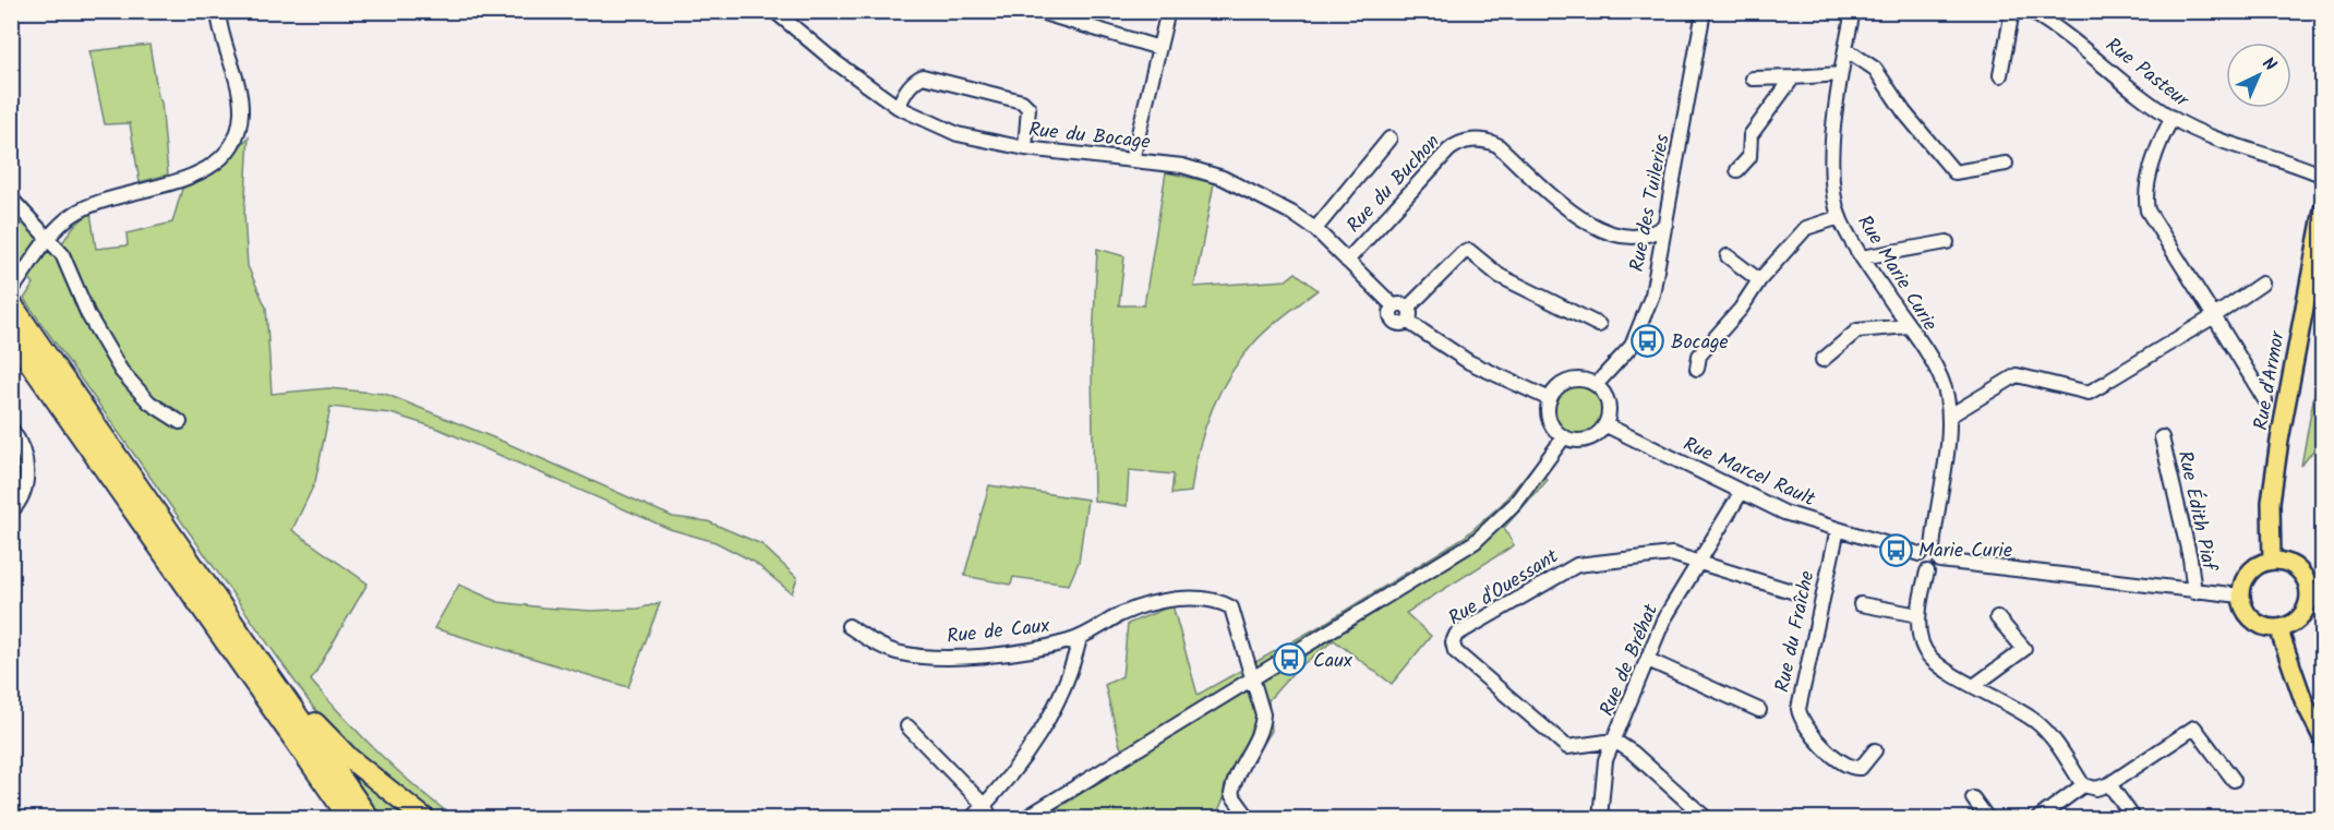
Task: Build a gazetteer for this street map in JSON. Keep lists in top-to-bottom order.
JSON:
{
  "streets": {
    "main road": ["Rue d'Armor"],
    "street": [
      "Rue Pasteur",
      "Rue du Bocage",
      "Rue du Buchon",
      "Rue des Tuileries",
      "Rue Marie Curie",
      "Rue Marcel Rault",
      "Rue Édith Piaf",
      "Rue d'Ouessant",
      "Rue de Caux",
      "Rue du Fraîche",
      "Rue de Bréhat"
    ]
  },
  "crossings": [
    ["Rue du Bocage", "Rue du Buchon"],
    ["Rue du Buchon", "Rue des Tuileries"],
    ["Rue des Tuileries", "Rue Marcel Rault"],
    ["Rue Marie Curie", "Rue Marcel Rault"],
    ["Rue d'Armor", "Rue Marcel Rault"],
    ["Rue Marcel Rault", "Rue Édith Piaf"],
    ["Rue Marcel Rault", "Rue du Fraîche"],
    ["Rue Marcel Rault", "Rue de Bréhat"],
    ["Rue d'Ouessant", "Rue de Bréhat"]
  ],
  "places": {
    "bus stop": ["Bocage", "Marie Curie", "Caux"]
  },
  "north": "top right"
}
